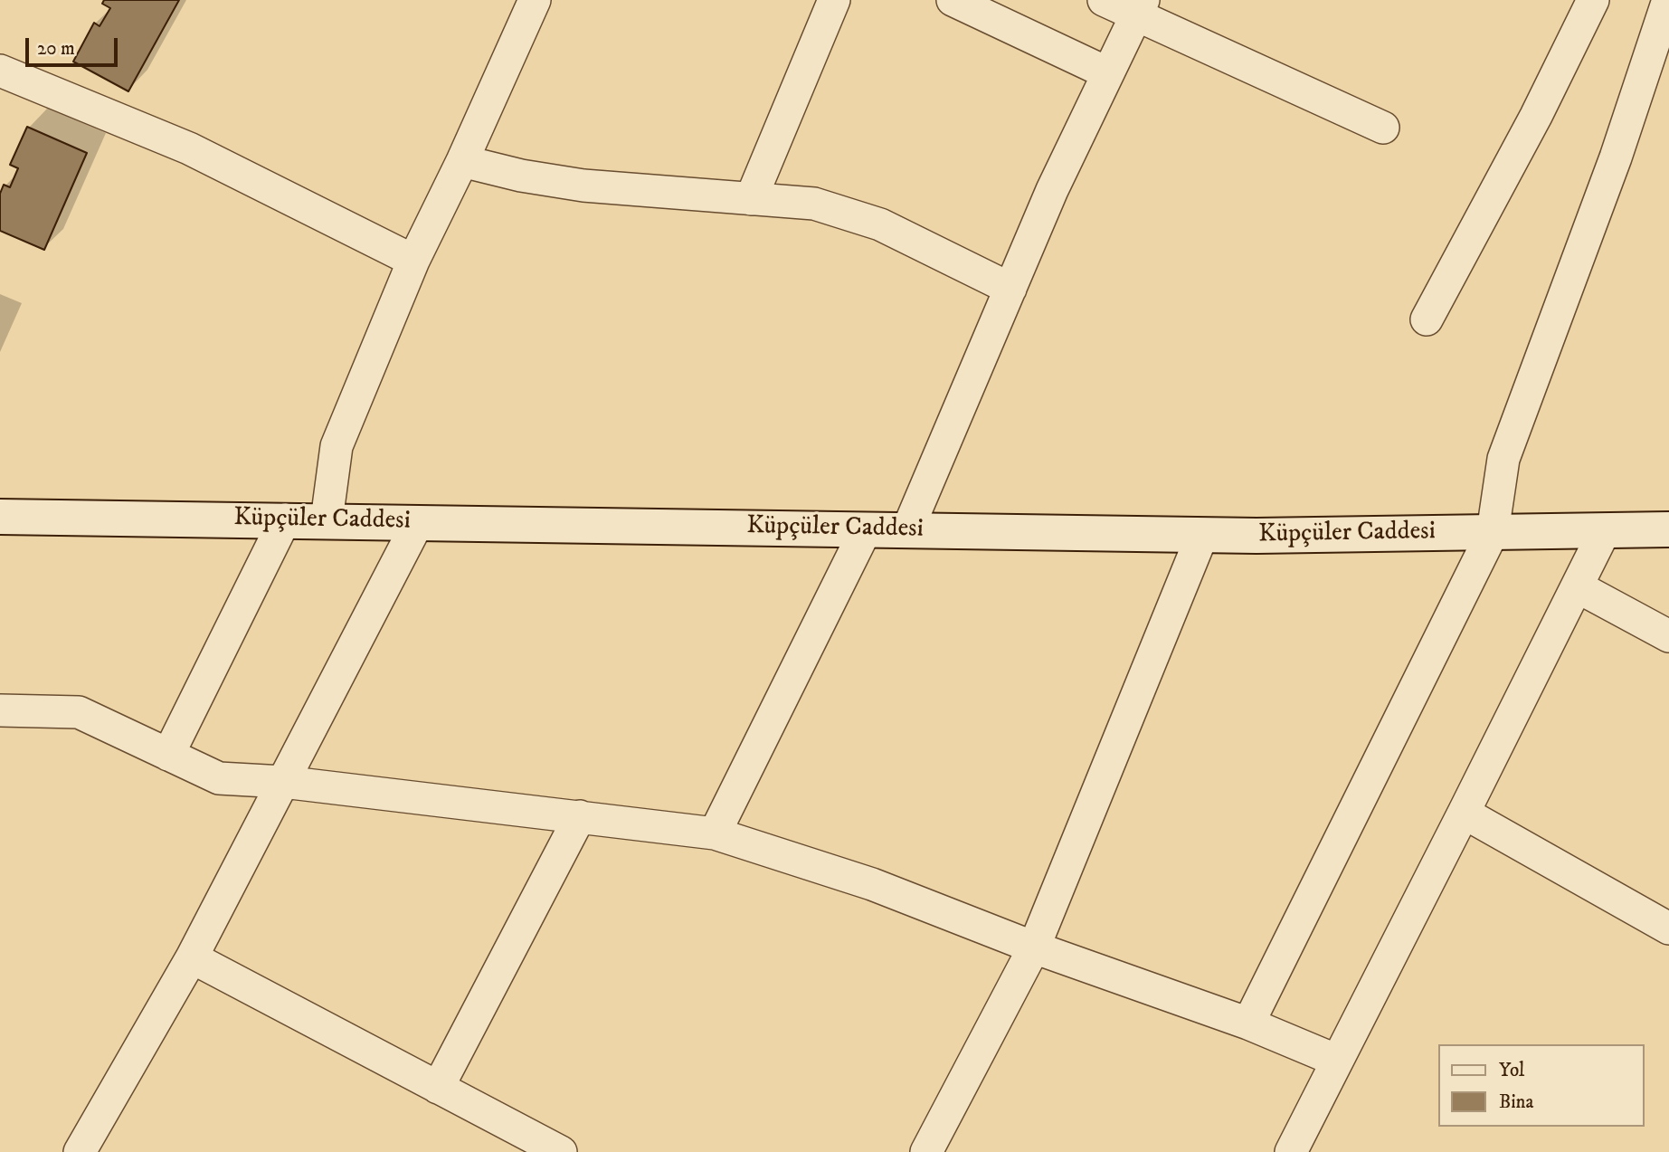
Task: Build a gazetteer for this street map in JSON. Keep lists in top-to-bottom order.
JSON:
{
  "streets": {
    "street": ["Küpçüler Caddesi"]
  },
  "legend": ["Yol", "Bina"],
  "scale_bar": "20 m"
}
